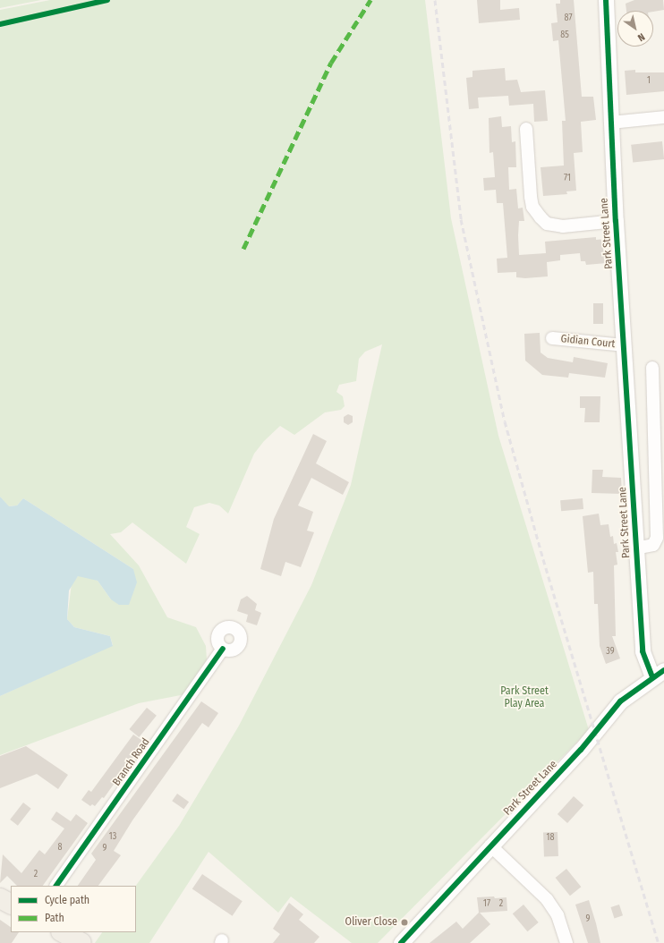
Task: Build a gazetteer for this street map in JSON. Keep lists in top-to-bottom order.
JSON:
{
  "streets": {
    "street": ["Park Street Lane", "Gidian Court", "Branch Road"]
  },
  "crossings": [
    ["Park Street Lane", "Gidian Court"]
  ],
  "parks": ["Park Street Play Area"],
  "places": ["Oliver Close"],
  "house_numbers": [
    "87",
    "85",
    "1",
    "71",
    "39",
    "13",
    "18",
    "8",
    "9",
    "2",
    "17",
    "2",
    "9"
  ],
  "legend": ["Cycle path", "Path"],
  "north": "bottom right"
}
